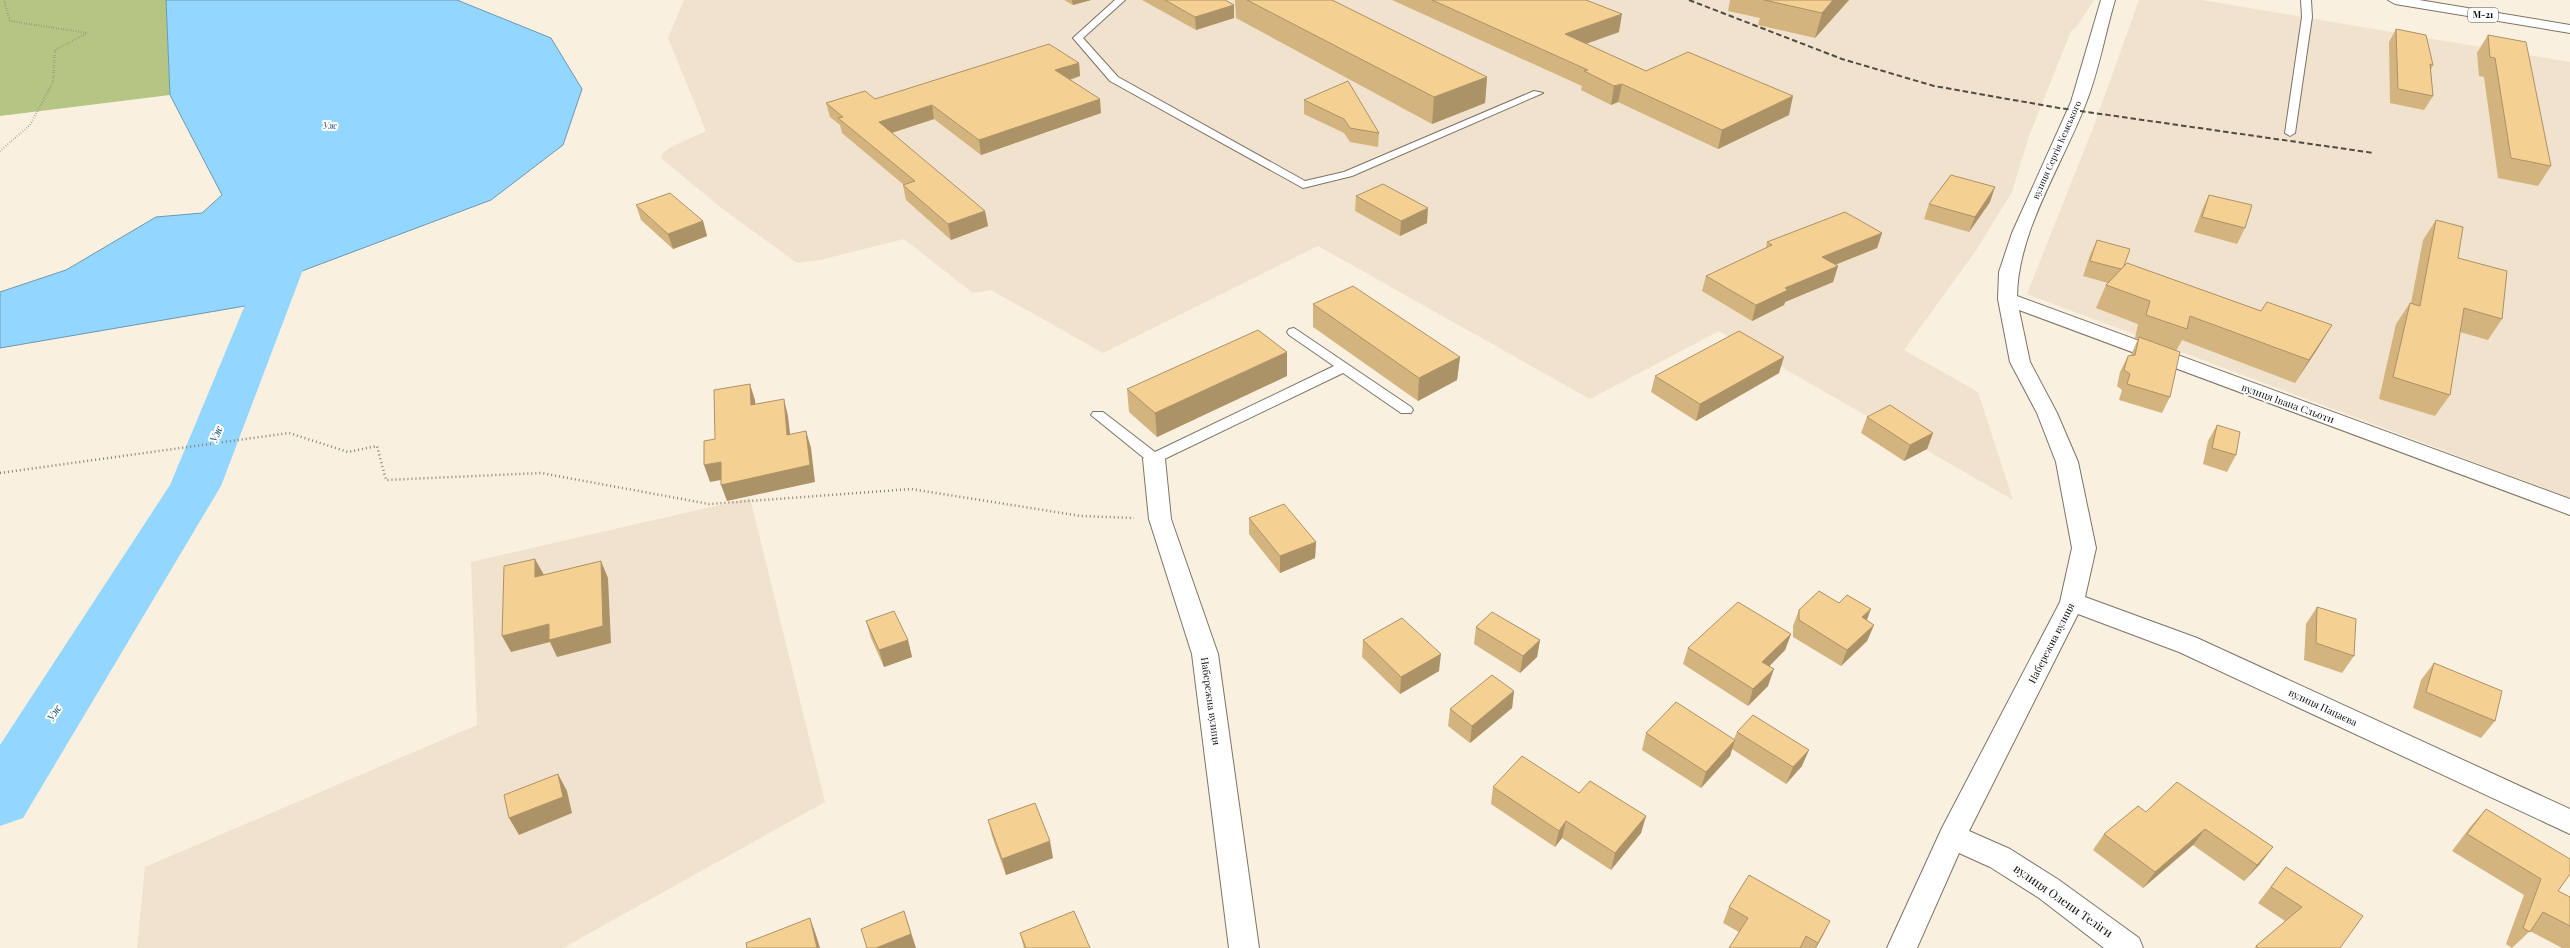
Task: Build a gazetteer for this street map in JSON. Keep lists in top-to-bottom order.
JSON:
{
  "streets": {
    "main road": [
      "М-21",
      "вулиця Сергія Кемського",
      "вулиця Івана Сльоти",
      "Набережна вулиця",
      "вулиця Пацаєва",
      "вулиця Олени Теліги"
    ]
  },
  "crossings": [
    ["вулиця Сергія Кемського", "вулиця Івана Сльоти"],
    ["вулиця Сергія Кемського", "Набережна вулиця"],
    ["вулиця Івана Сльоти", "Набережна вулиця"],
    ["Набережна вулиця", "вулиця Пацаєва"],
    ["Набережна вулиця", "вулиця Олени Теліги"]
  ],
  "water": ["Уж"]
}
